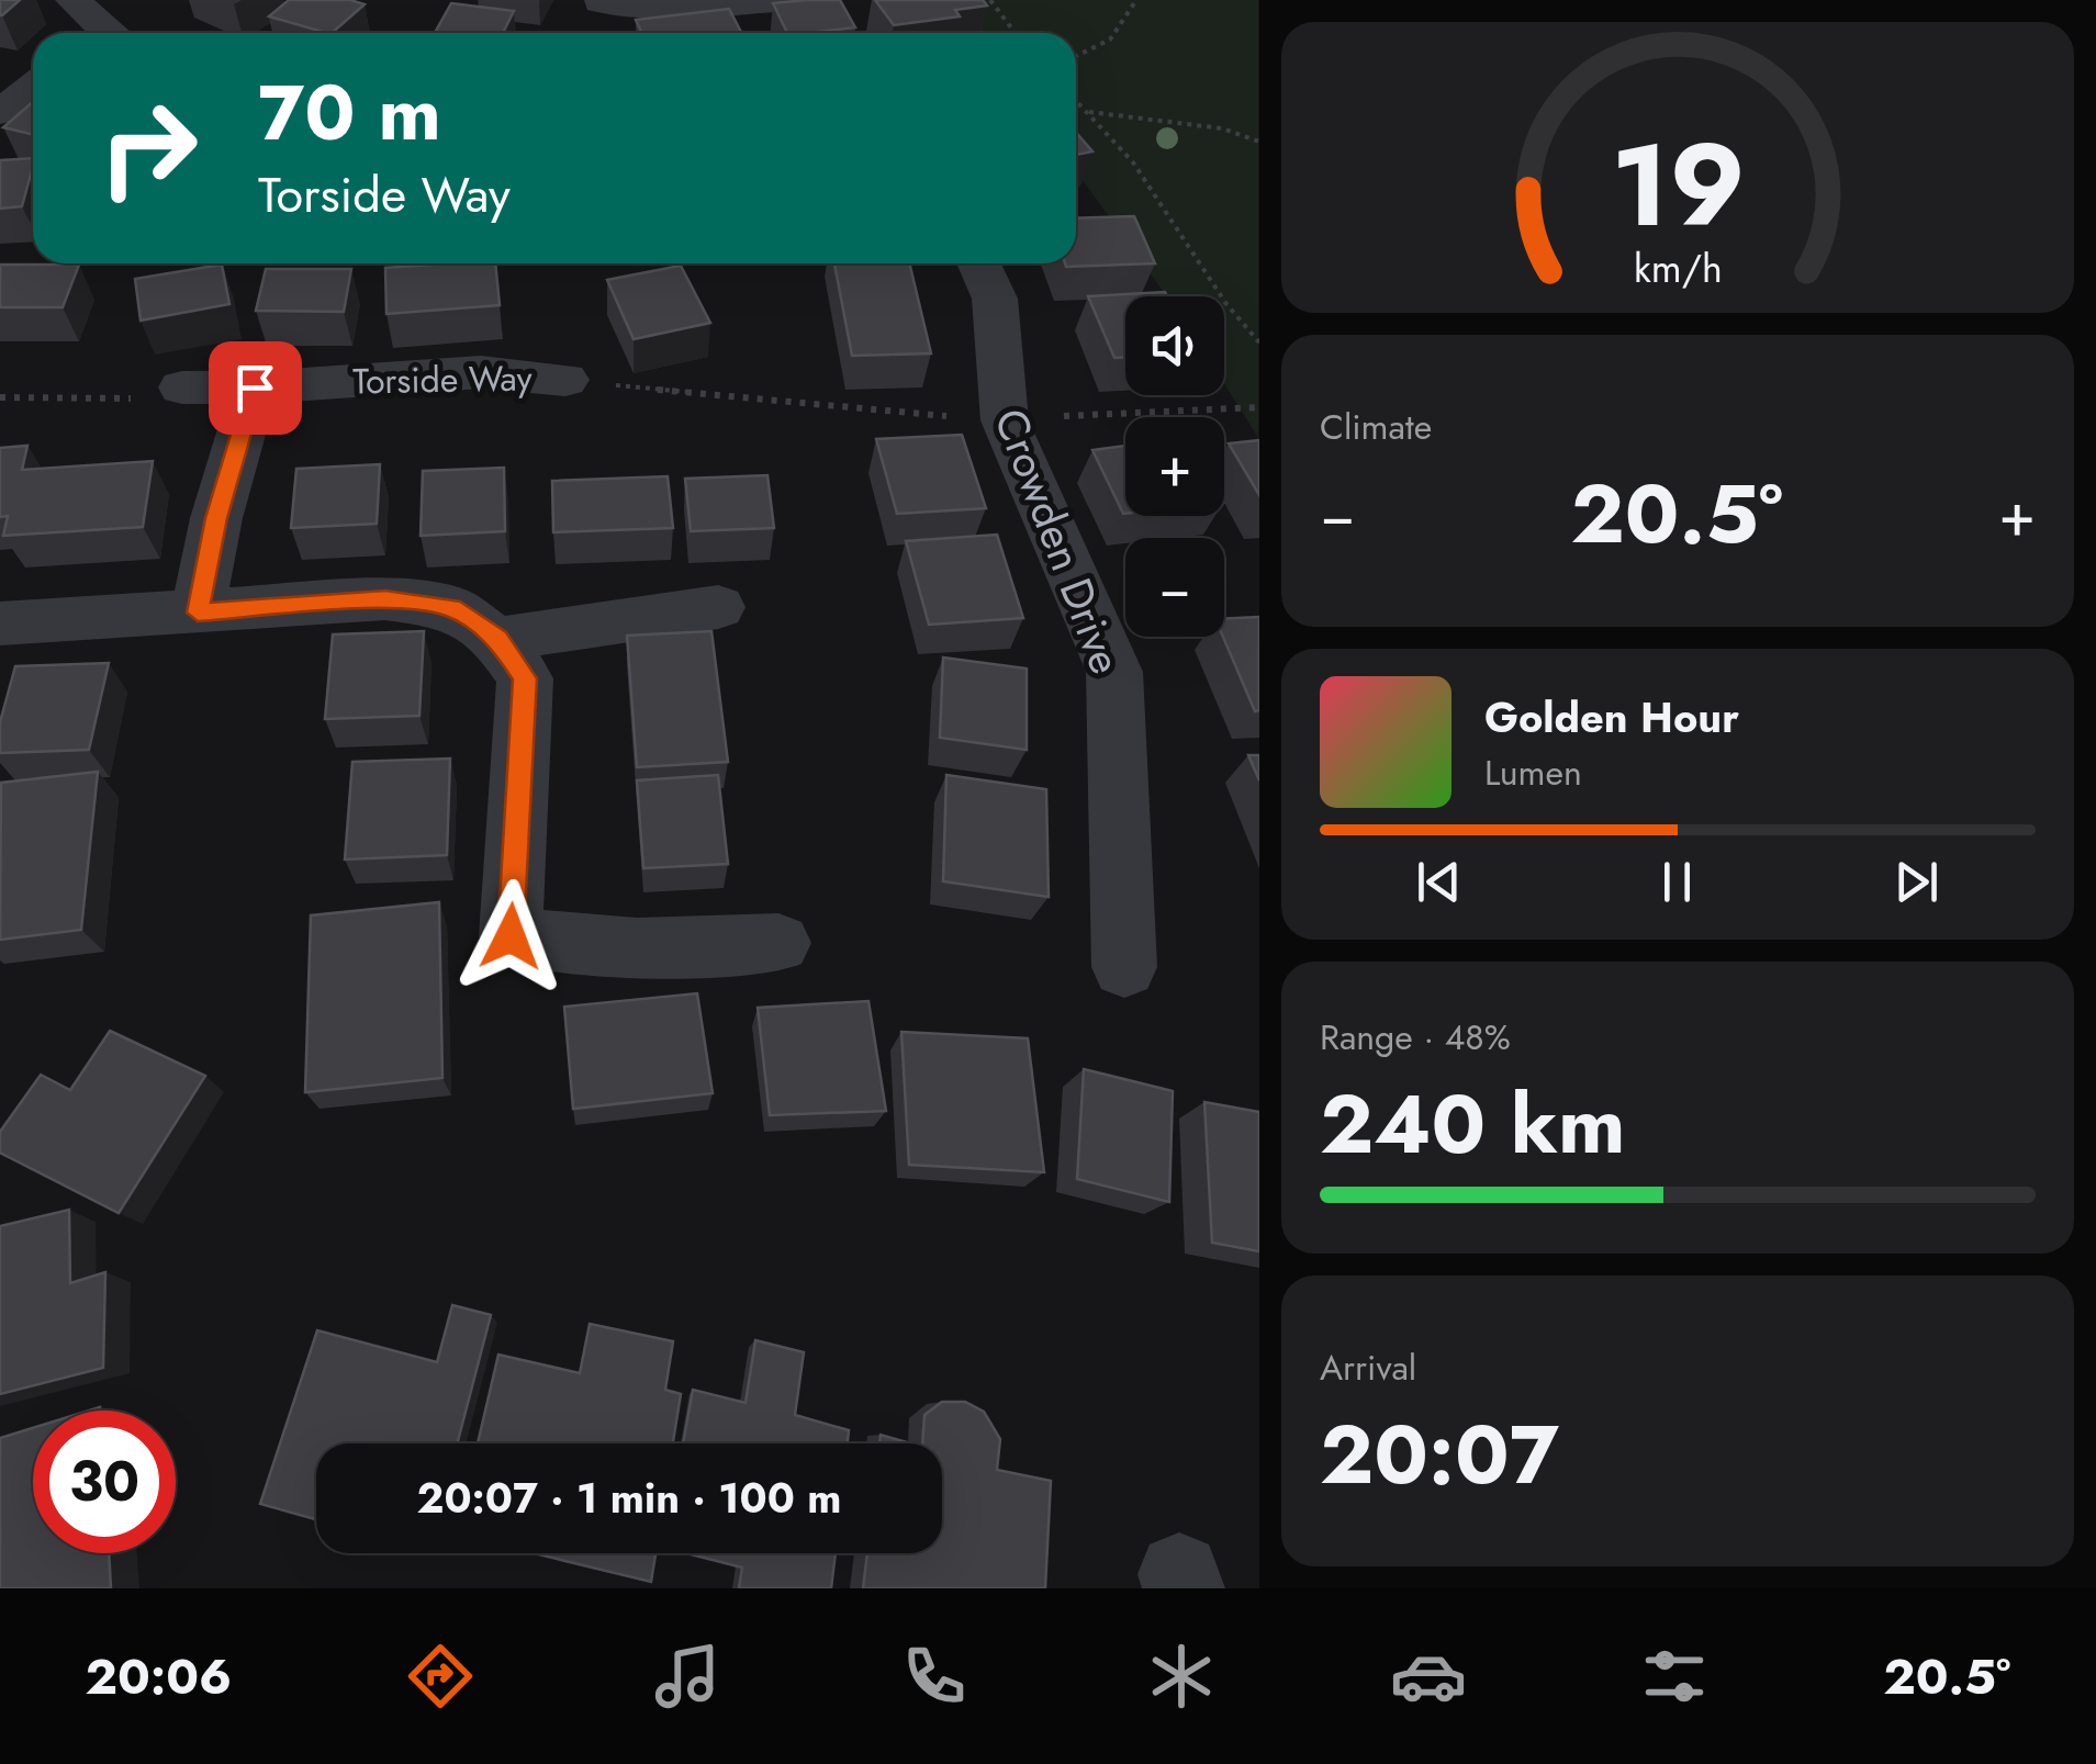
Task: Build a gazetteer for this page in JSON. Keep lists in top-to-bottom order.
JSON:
{
  "streets": {
    "street": ["Torside Way", "Crowden Drive"]
  },
  "page": {
    "turn": ["70 m", "Torside Way"],
    "map_buttons": ["+", "−"],
    "tile": [
      "Climate",
      ["Range · 48%", "240 km"],
      ["Arrival", "20:07"]
    ],
    "heat": ["−", "20.5°", "+"],
    "song": ["Golden Hour", "Lumen"],
    "limit": "30",
    "trip": "20:07 · 1 min · 100 m",
    "tabs": ["20:06", "20.5°"],
    "gauge": ["19", "km/h"]
  }
}
